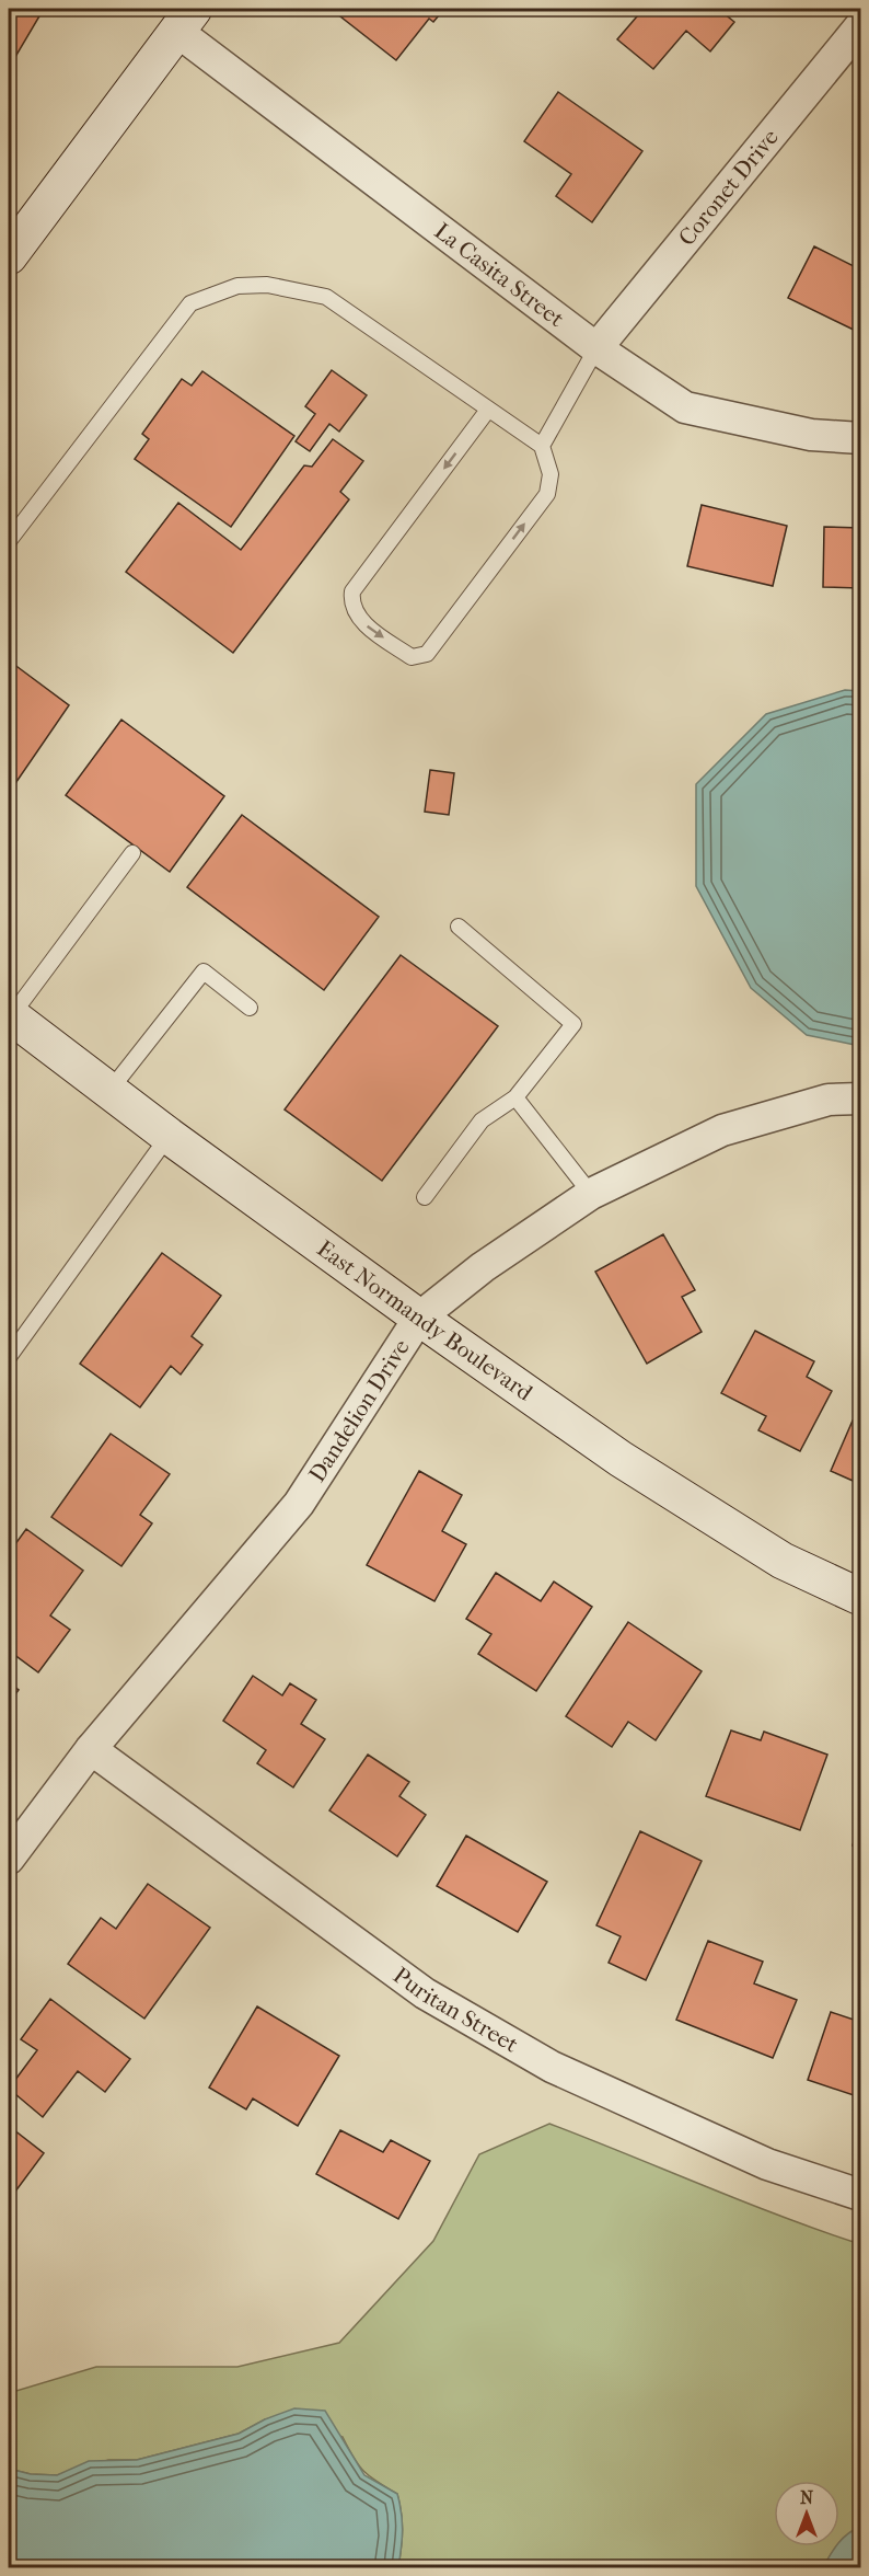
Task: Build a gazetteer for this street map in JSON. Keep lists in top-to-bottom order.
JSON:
{
  "streets": {
    "street": [
      "Coronet Drive",
      "La Casita Street",
      "East Normandy Boulevard",
      "Dandelion Drive",
      "Puritan Street"
    ]
  },
  "crossings": [
    ["Coronet Drive", "La Casita Street"],
    ["East Normandy Boulevard", "Dandelion Drive"],
    ["Dandelion Drive", "Puritan Street"]
  ],
  "north": "top"
}
